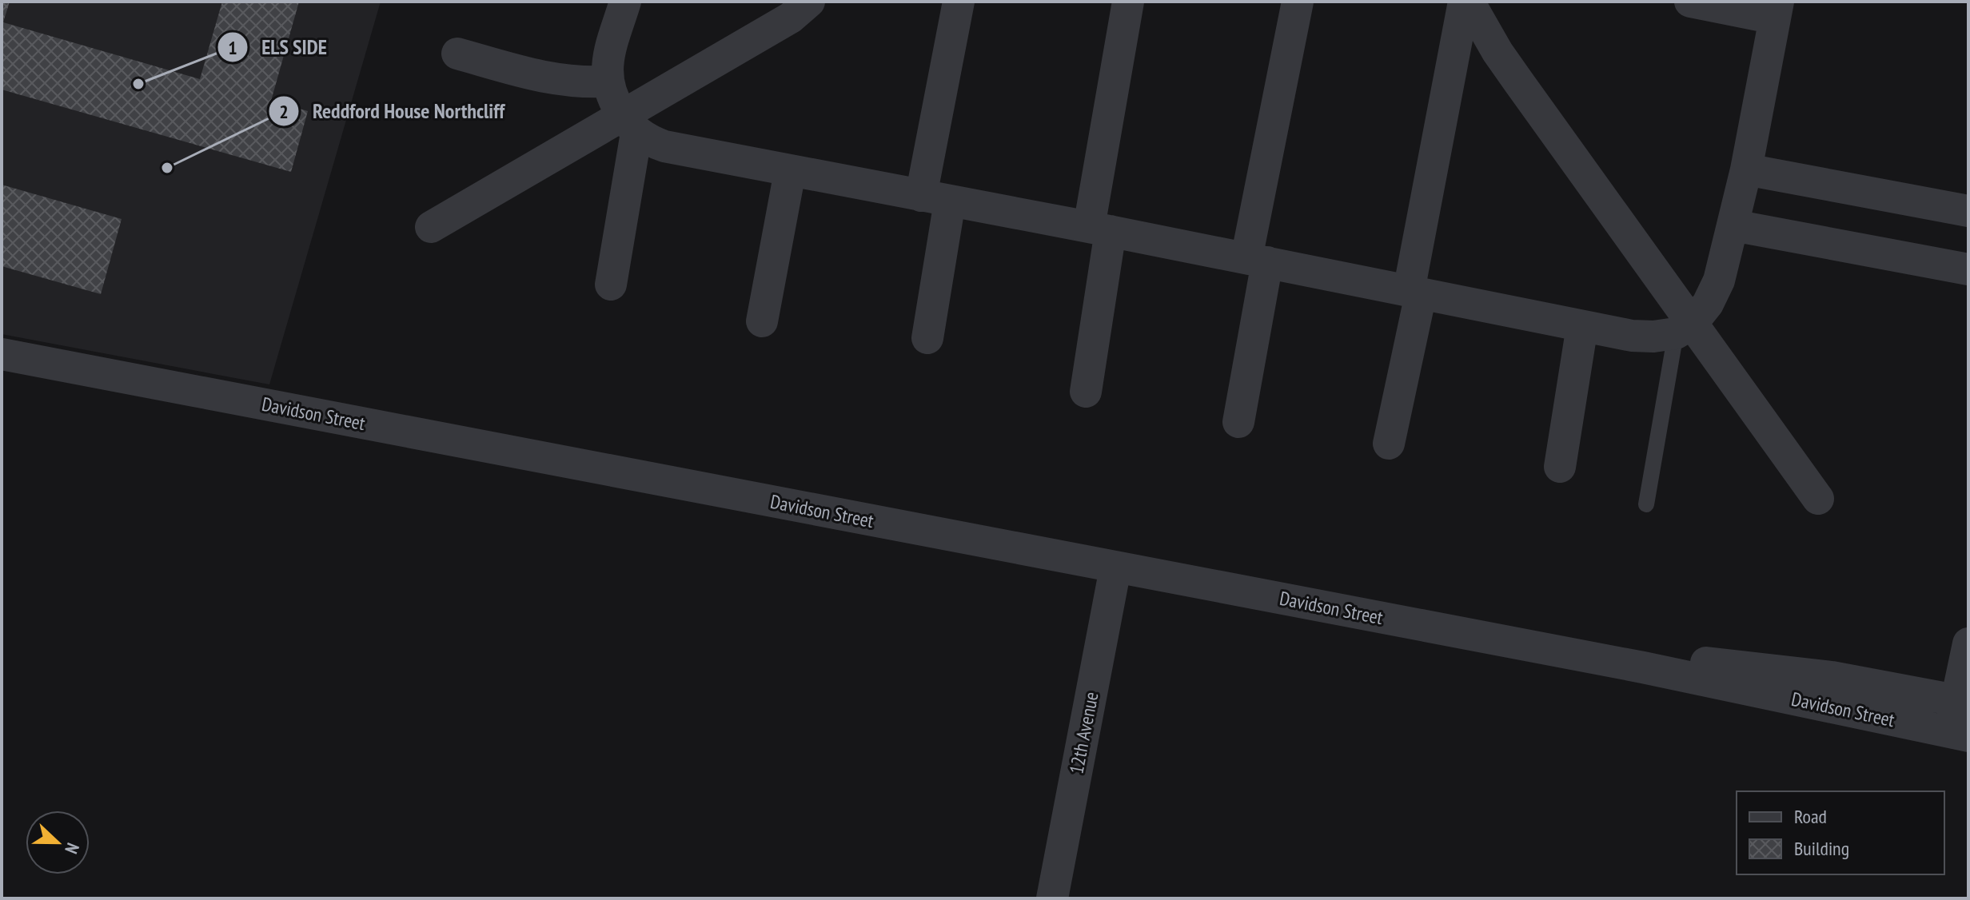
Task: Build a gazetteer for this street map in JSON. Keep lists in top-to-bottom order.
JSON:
{
  "streets": {
    "street": ["Davidson Street", "12th Avenue"]
  },
  "crossings": [
    ["Davidson Street", "12th Avenue"]
  ],
  "places": ["ELS SIDE", "Reddford House Northcliff"],
  "legend": ["Road", "Building"],
  "north": "right"
}
